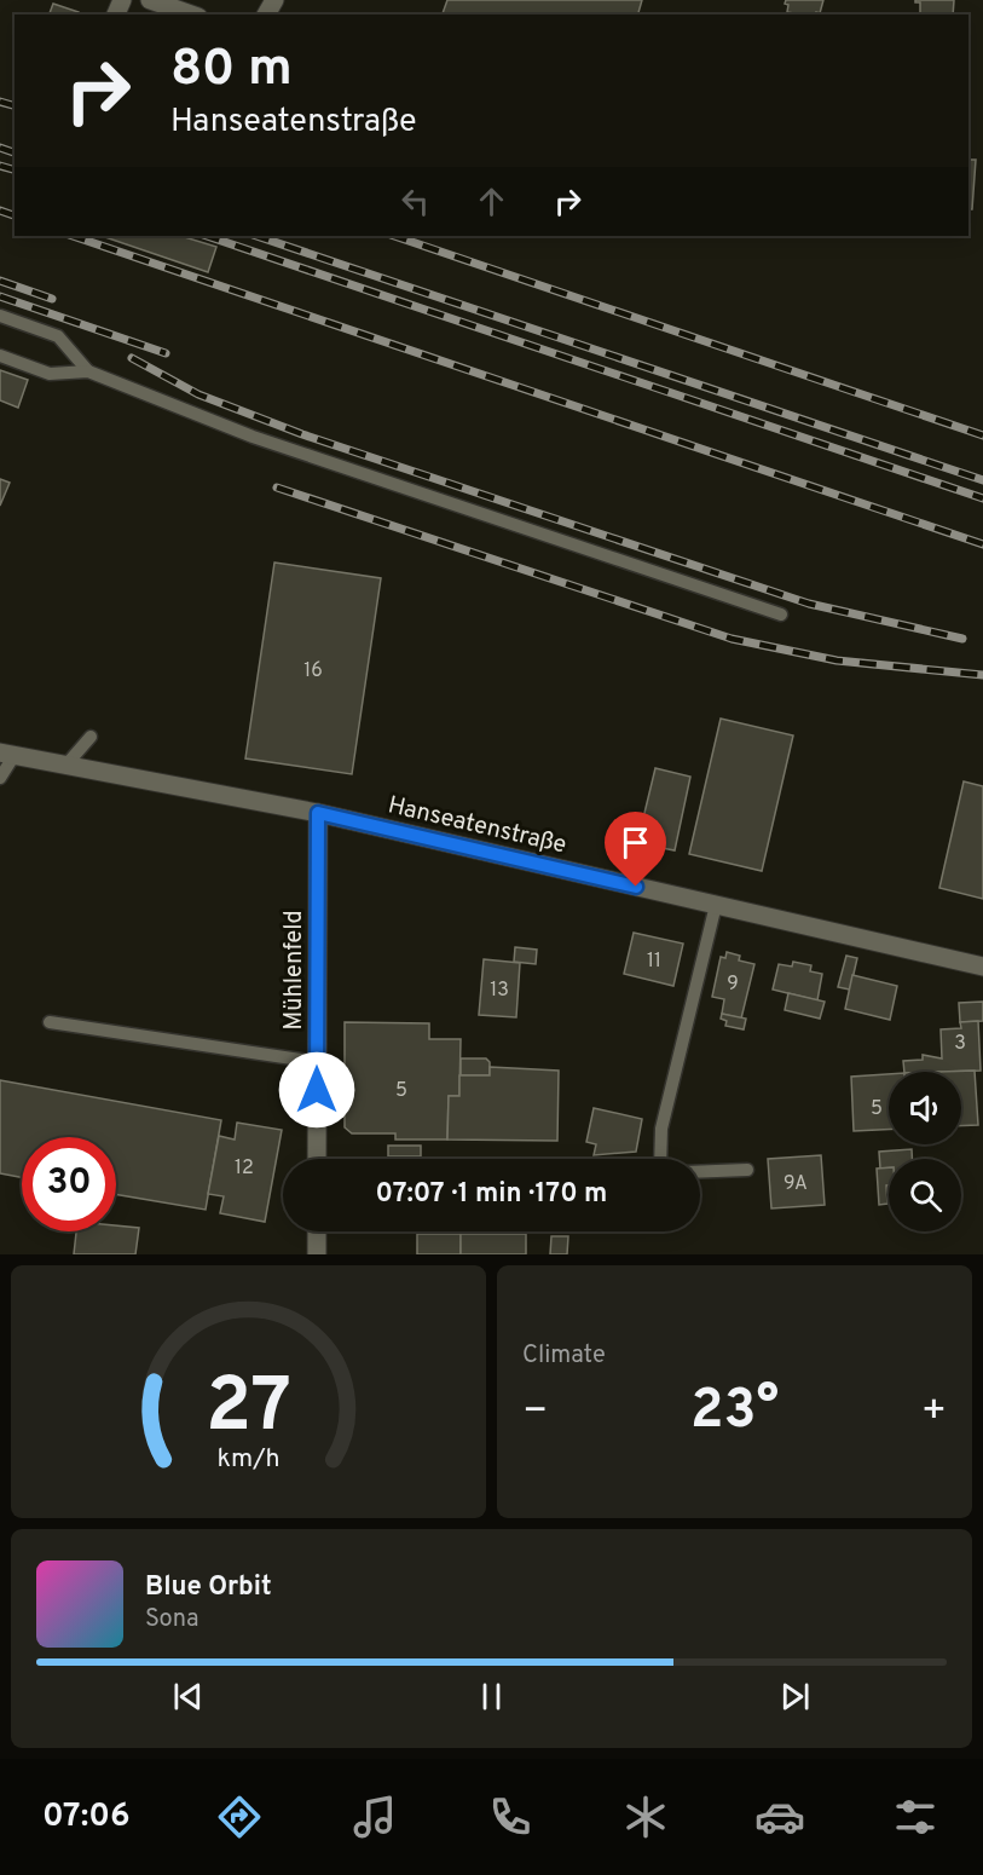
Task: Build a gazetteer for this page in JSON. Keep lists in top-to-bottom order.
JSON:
{
  "streets": {
    "street": ["Hanseatenstraße", "Mühlenfeld"]
  },
  "crossings": [
    ["Hanseatenstraße", "Mühlenfeld"]
  ],
  "house_numbers": [
    "16",
    "11",
    "9",
    "13",
    "3",
    "5",
    "5",
    "12",
    "9A"
  ],
  "page": {
    "turn": ["80 m", "Hanseatenstraße"],
    "limit": "30",
    "trip": "07:07 · 1 min · 170 m",
    "tile": "Climate",
    "heat": ["−", "23°", "+"],
    "song": ["Blue Orbit", "Sona"],
    "tabs": "07:06",
    "gauge": ["27", "km/h"]
  }
}
